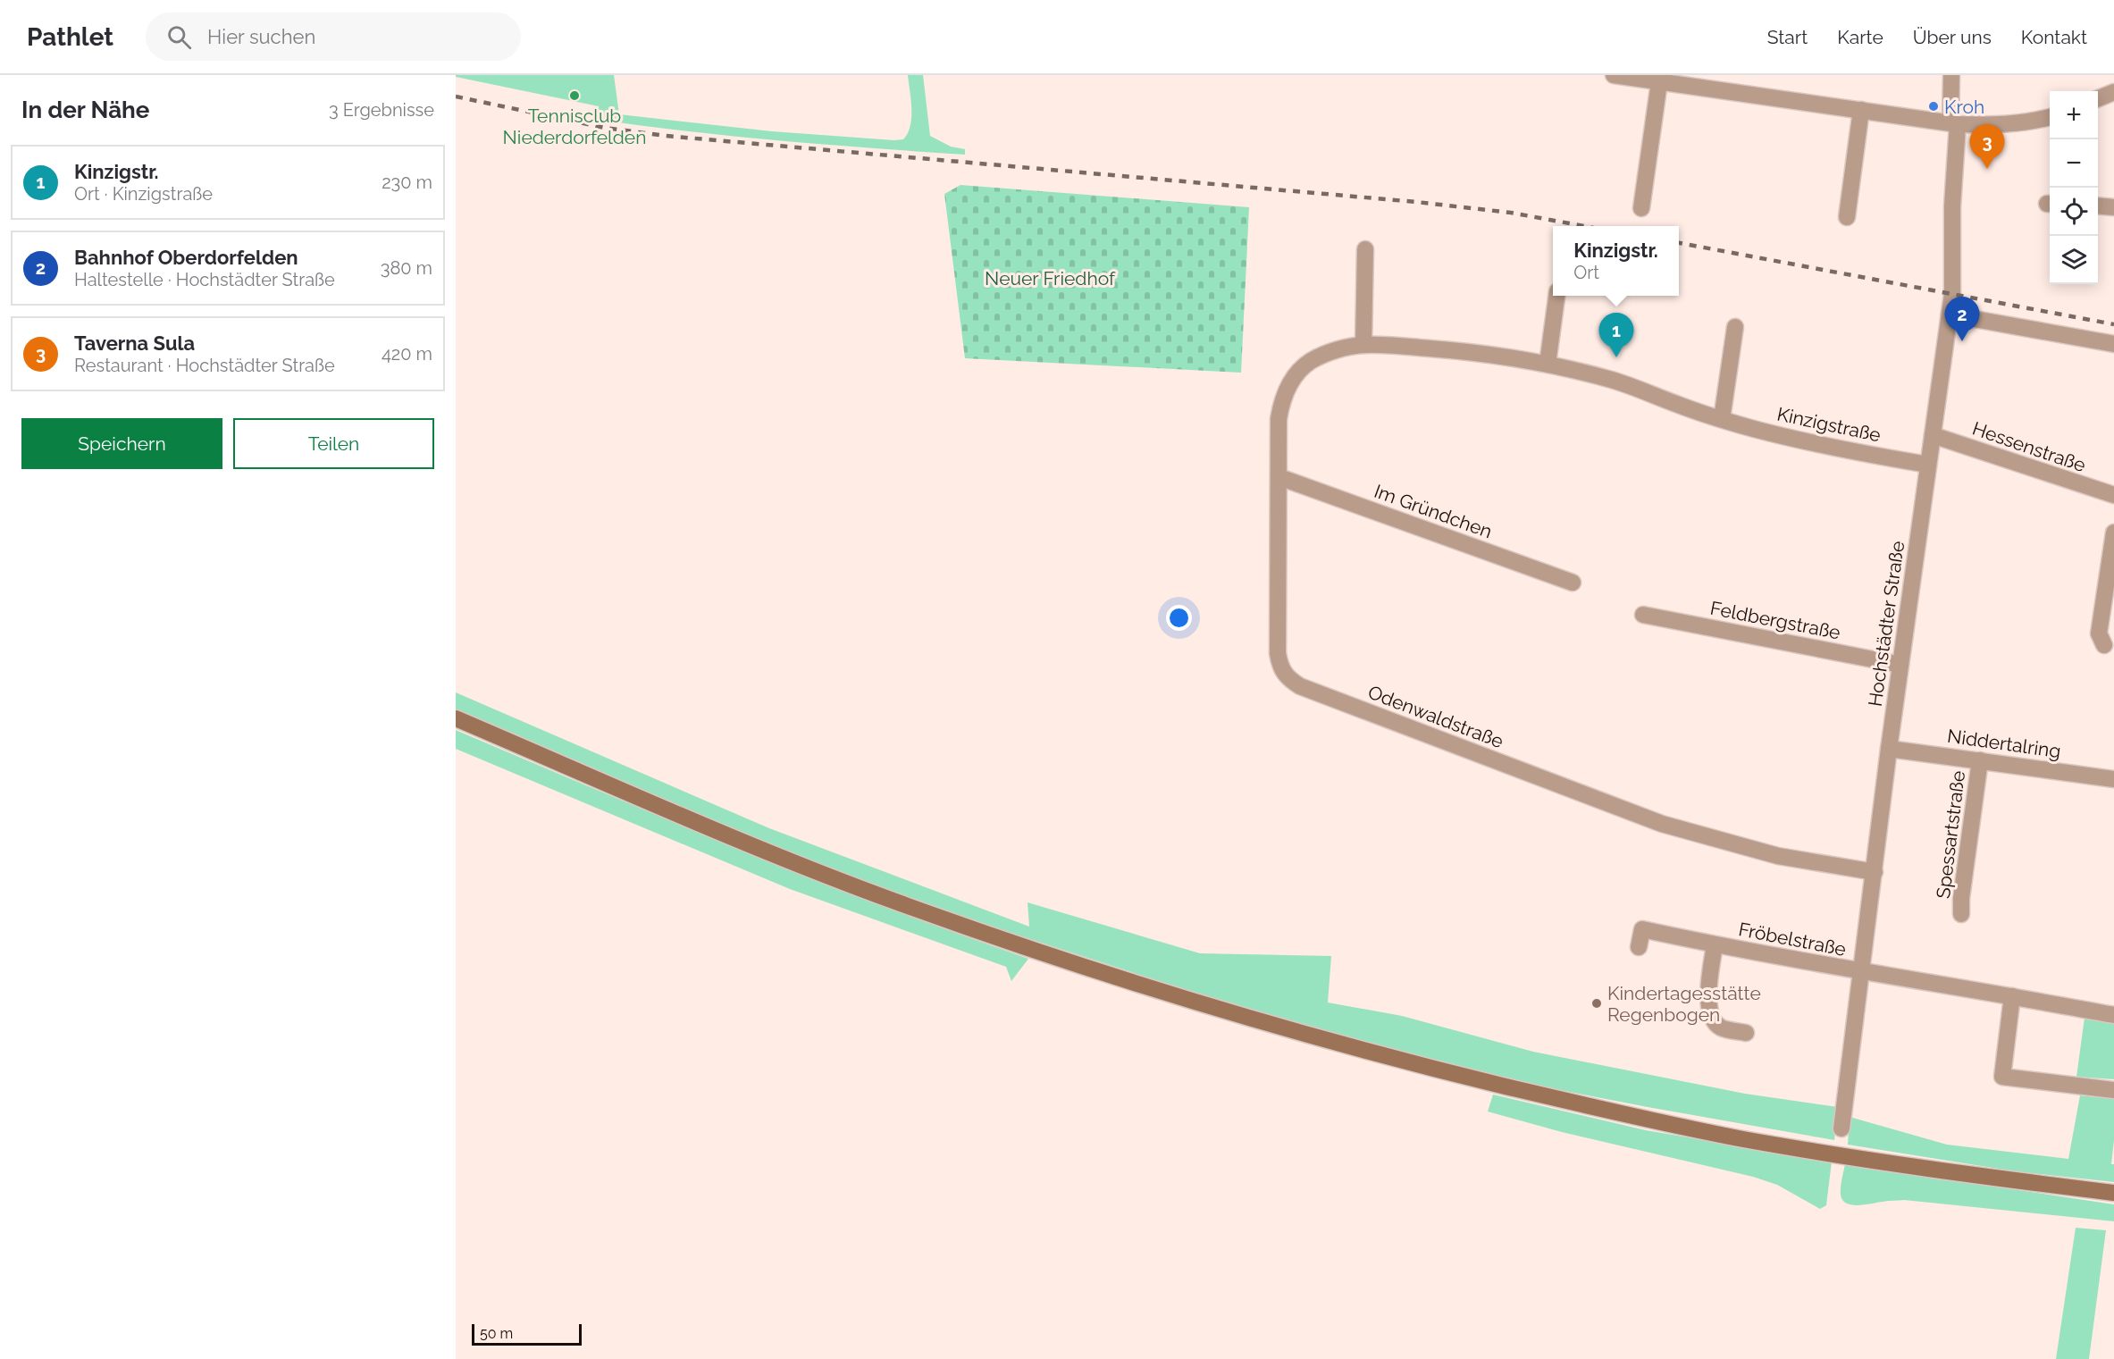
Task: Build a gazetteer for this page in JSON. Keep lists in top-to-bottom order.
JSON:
{
  "streets": {
    "street": [
      "Kinzigstraße",
      "Hessenstraße",
      "Im Gründchen",
      "Feldbergstraße",
      "Hochstädter Straße",
      "Odenwaldstraße",
      "Niddertalring",
      "Spessartstraße",
      "Fröbelstraße"
    ]
  },
  "crossings": [
    ["Kinzigstraße", "Hochstädter Straße"],
    ["Kinzigstraße", "Odenwaldstraße"],
    ["Hessenstraße", "Hochstädter Straße"],
    ["Im Gründchen", "Odenwaldstraße"],
    ["Feldbergstraße", "Hochstädter Straße"],
    ["Hochstädter Straße", "Odenwaldstraße"],
    ["Hochstädter Straße", "Niddertalring"],
    ["Hochstädter Straße", "Fröbelstraße"],
    ["Niddertalring", "Spessartstraße"]
  ],
  "parks": ["Neuer Friedhof"],
  "places": ["Tennisclub Niederdorfelden", "Kroh", "Kindertagesstätte Regenbogen"],
  "scale_bar": "50 m",
  "page": {
    "header": "Pathlet",
    "search": "Hier suchen",
    "nav": [
      "Start",
      "Karte",
      "Über uns",
      "Kontakt"
    ],
    "heading": ["In der Nähe", "3 Ergebnisse"],
    "map_buttons": ["+", "−"],
    "pins": ["3", "2", "1"],
    "list": [
      {
        "mark": "1",
        "name": "Kinzigstr.",
        "note": "Ort · Kinzigstraße",
        "value": "230 m"
      },
      {
        "mark": "2",
        "name": "Bahnhof Oberdorfelden",
        "note": "Haltestelle · Hochstädter Straße",
        "value": "380 m"
      },
      {
        "mark": "3",
        "name": "Taverna Sula",
        "note": "Restaurant · Hochstädter Straße",
        "value": "420 m"
      }
    ],
    "popup": ["Kinzigstr.", "Ort"],
    "buttons": ["Speichern", "Teilen"],
    "scale": "50 m"
  }
}
